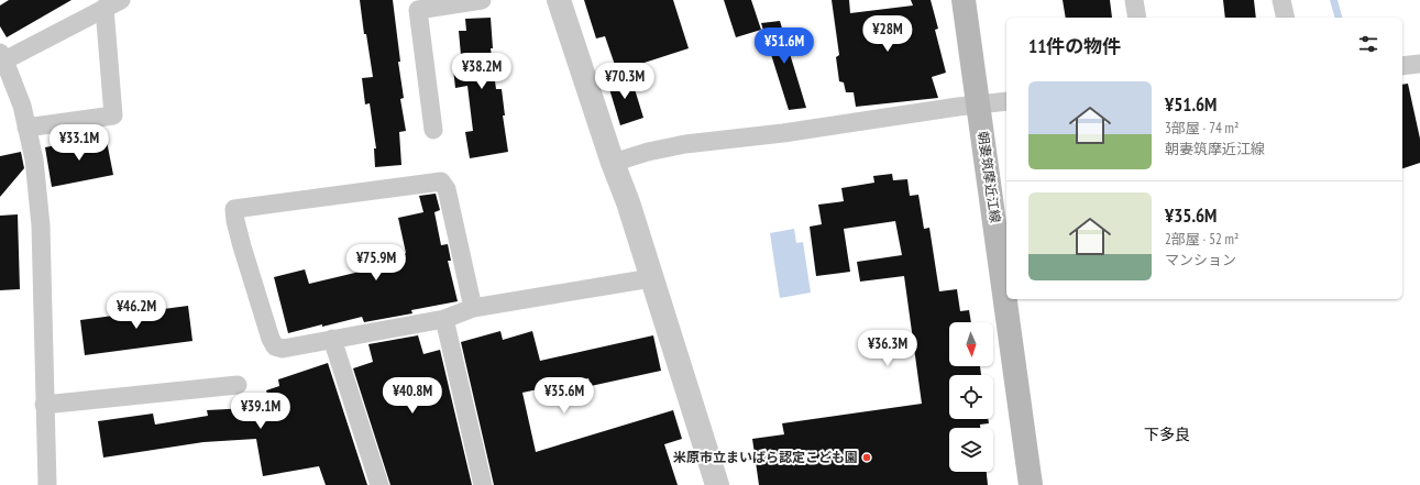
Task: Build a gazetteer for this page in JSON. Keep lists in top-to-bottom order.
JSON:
{
  "streets": {
    "main road": ["朝妻筑摩近江線"]
  },
  "districts": ["下多良"],
  "places": ["米原市立まいばら認定こども園"],
  "north": "bottom",
  "page": {
    "price": [
      "¥28M",
      "¥51.6M",
      "¥38.2M",
      "¥70.3M",
      "¥33.1M",
      "¥75.9M",
      "¥46.2M",
      "¥36.3M",
      "¥40.8M",
      "¥35.6M",
      "¥39.1M"
    ],
    "heading": "11件の物件",
    "list": [
      {
        "name": "¥51.6M",
        "note": "3部屋 · 74 m² · 朝妻筑摩近江線"
      },
      {
        "name": "¥35.6M",
        "note": "2部屋 · 52 m² · マンション"
      }
    ]
  }
}
